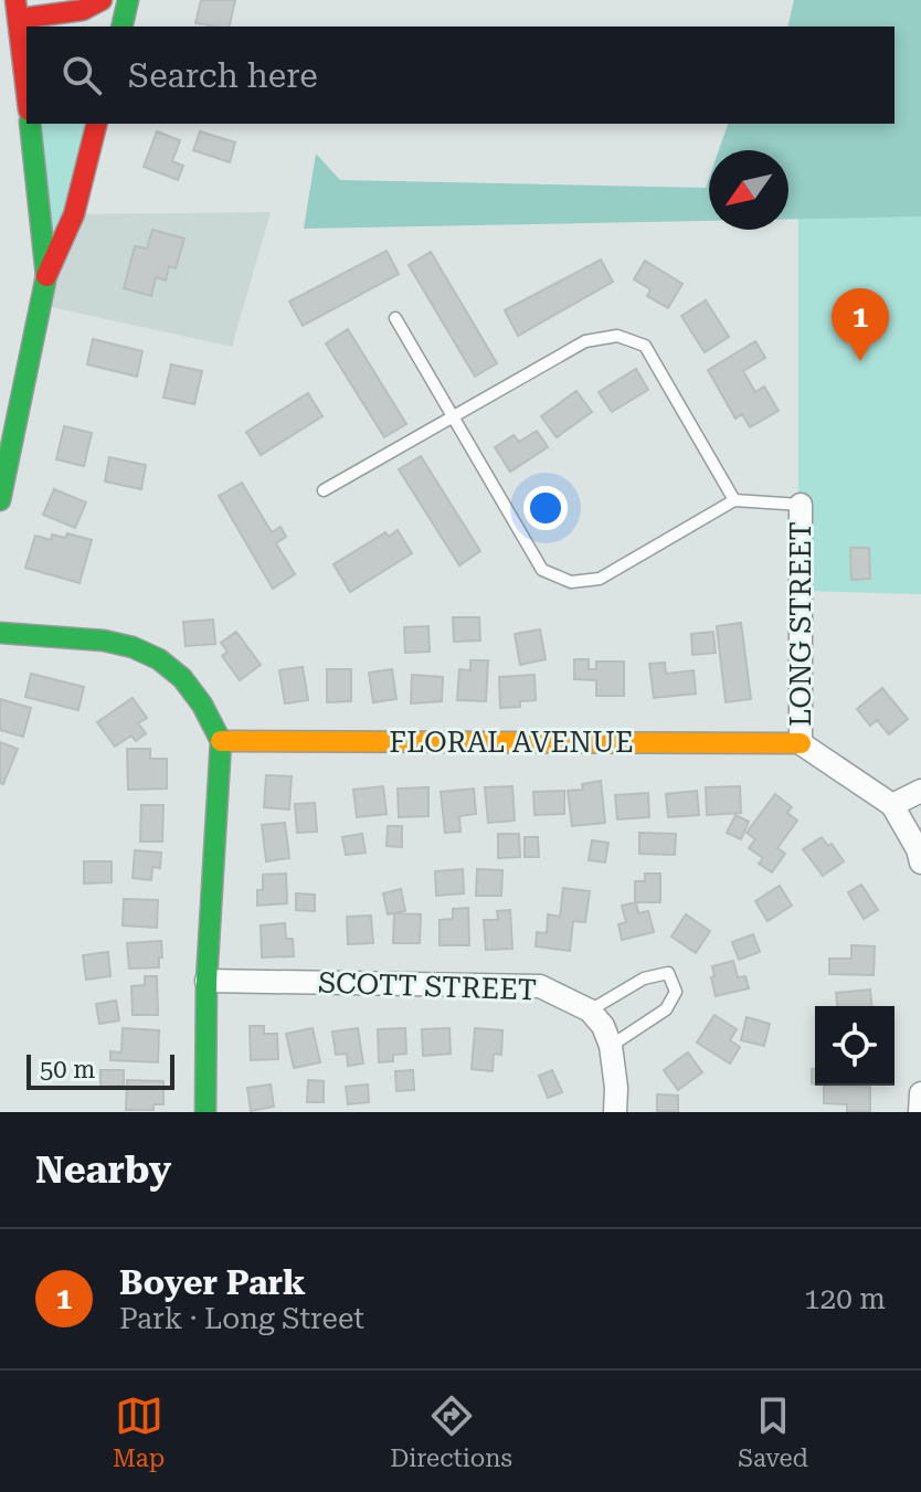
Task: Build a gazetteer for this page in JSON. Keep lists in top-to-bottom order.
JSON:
{
  "streets": {
    "street": ["LONG STREET", "FLORAL AVENUE", "SCOTT STREET"]
  },
  "crossings": [
    ["LONG STREET", "FLORAL AVENUE"]
  ],
  "scale_bar": "50 m",
  "north": "bottom left",
  "page": {
    "search": "Search here",
    "pins": "1",
    "scale": "50 m",
    "heading": "Nearby",
    "list": [
      {
        "mark": "1",
        "name": "Boyer Park",
        "note": "Park · Long Street",
        "value": "120 m"
      }
    ],
    "nav": ["Map", "Directions", "Saved"]
  }
}
